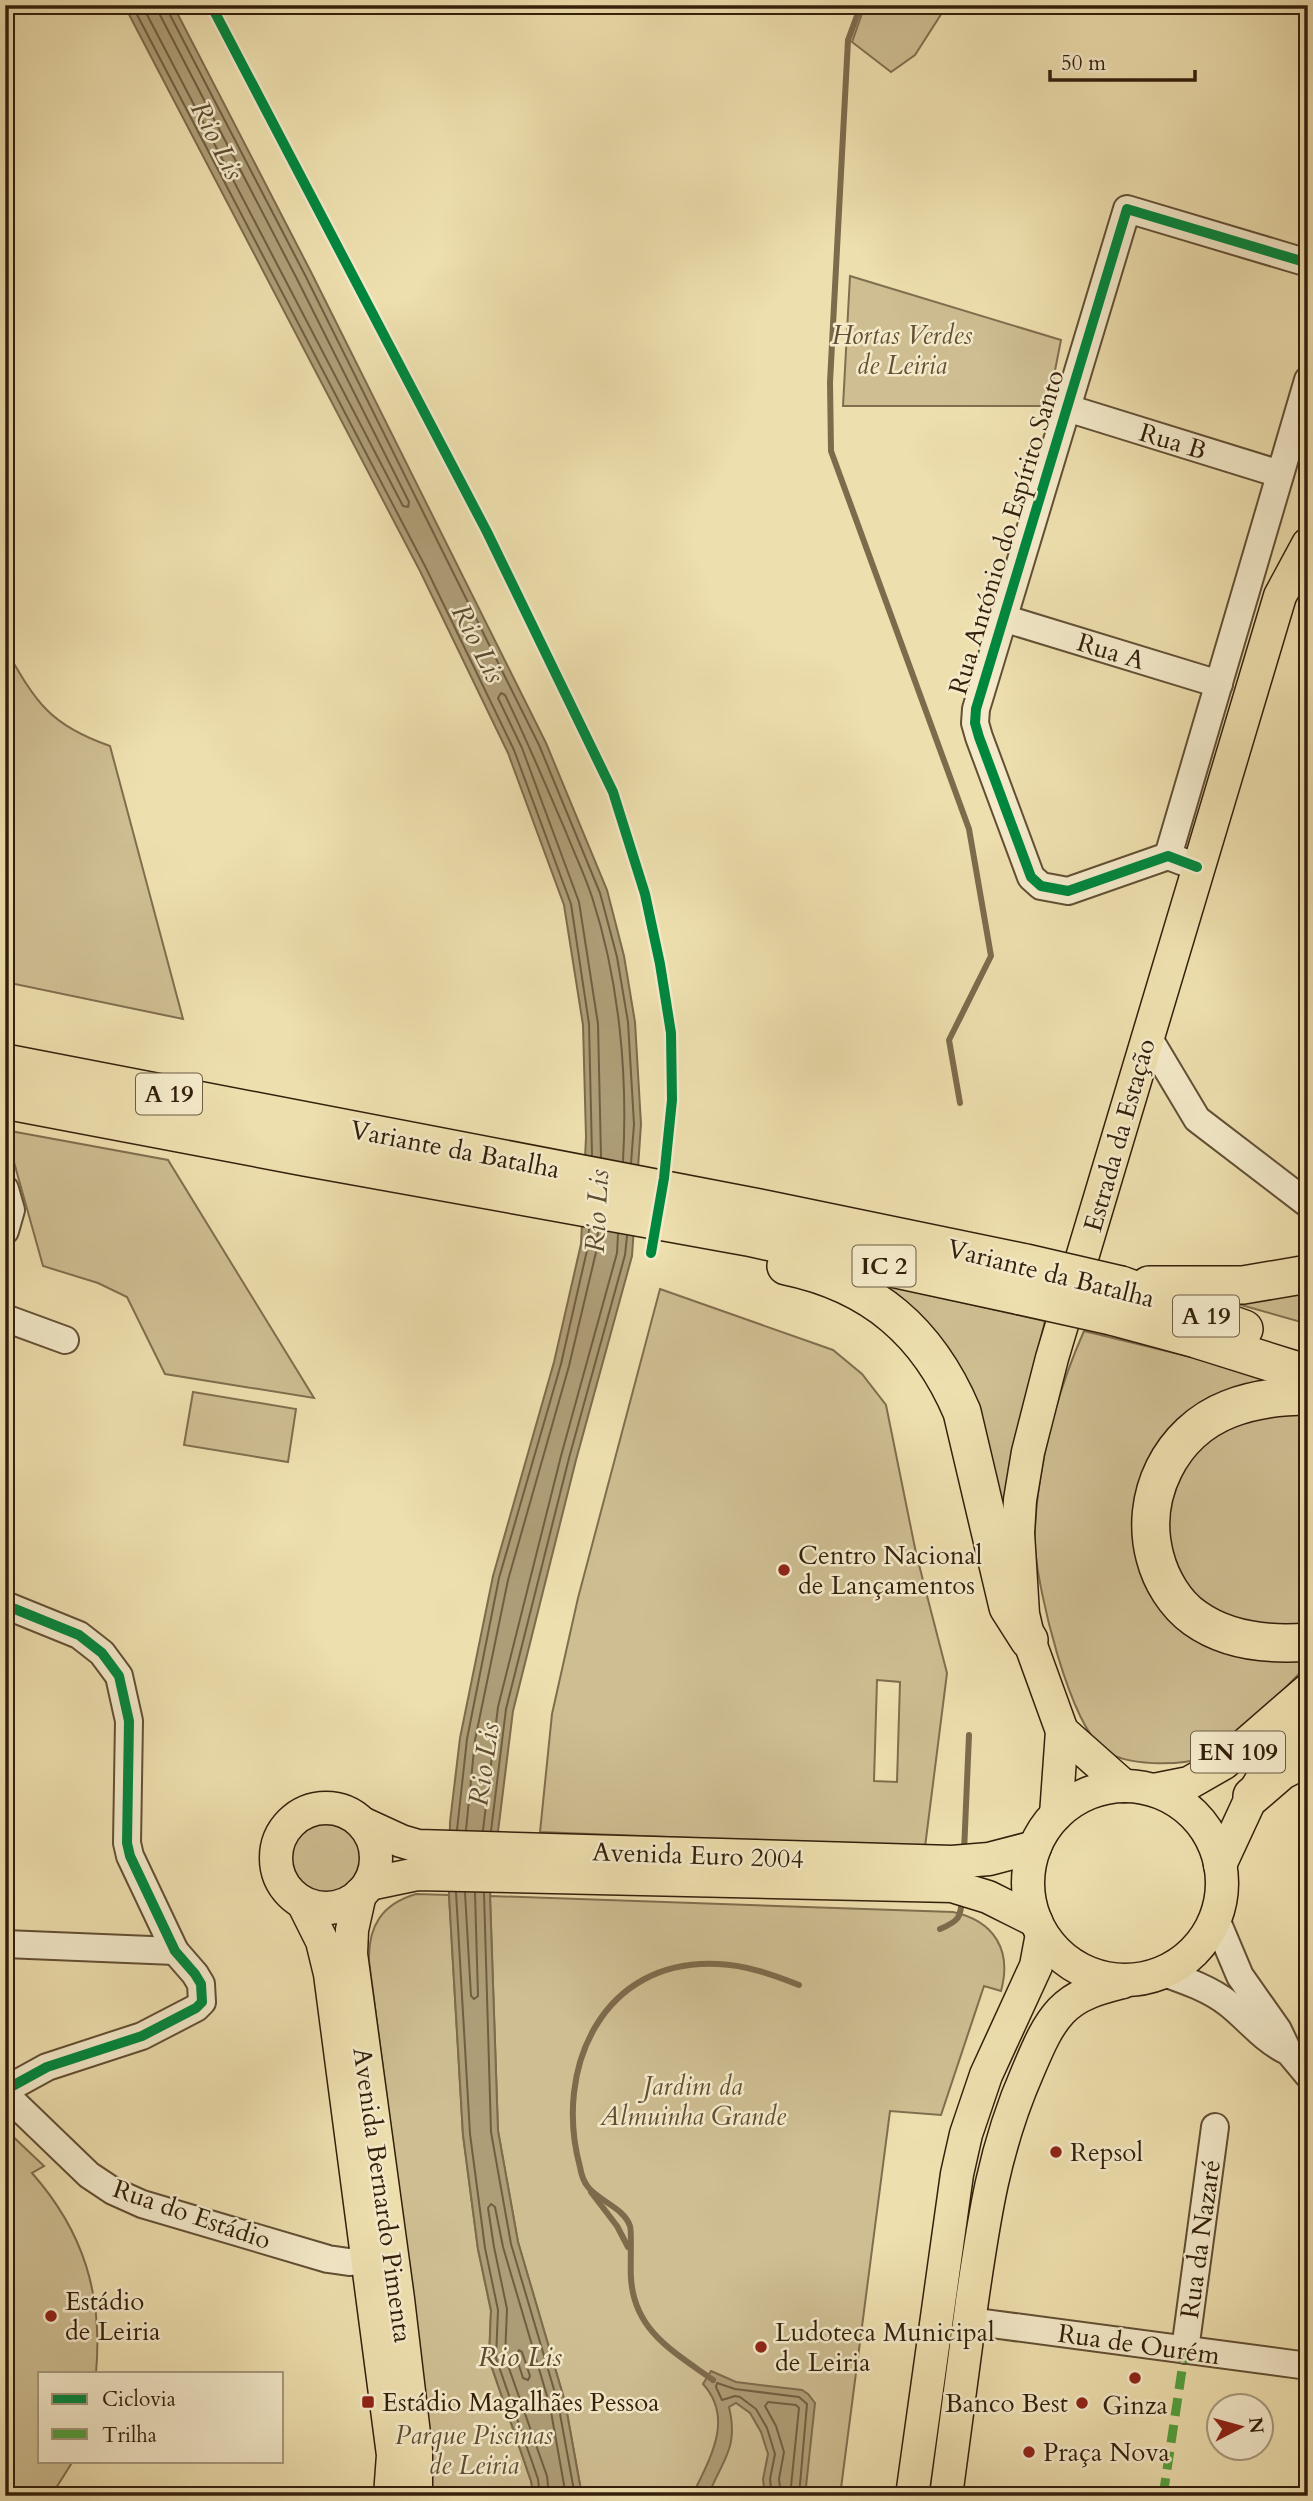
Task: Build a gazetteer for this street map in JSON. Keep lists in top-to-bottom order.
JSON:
{
  "streets": {
    "highway": ["A 19", "Variante da Batalha", "IC 2"],
    "main road": [
      "Estrada da Estação",
      "EN 109",
      "Avenida Euro 2004",
      "Avenida Bernardo Pimenta"
    ],
    "street": [
      "Rua B",
      "Rua António do Espírito Santo",
      "Rua A",
      "Rua do Estádio",
      "Rua da Nazaré",
      "Rua de Ourém"
    ]
  },
  "crossings": [
    ["Rua B", "Rua António do Espírito Santo"],
    ["Rua António do Espírito Santo", "Rua A"],
    ["Estrada da Estação", "EN 109"],
    ["Estrada da Estação", "Avenida Euro 2004"],
    ["Variante da Batalha", "IC 2"],
    ["EN 109", "Avenida Euro 2004"],
    ["Avenida Euro 2004", "Avenida Bernardo Pimenta"],
    ["Avenida Bernardo Pimenta", "Rua do Estádio"],
    ["Rua da Nazaré", "Rua de Ourém"]
  ],
  "water": ["Rio Lis"],
  "parks": ["Hortas Verdes de Leiria", "Jardim da Almuinha Grande", "Parque Piscinas de Leiria"],
  "places": {
    "other": [
      "Centro Nacional de Lançamentos",
      "Repsol",
      "Estádio de Leiria",
      "Ludoteca Municipal de Leiria",
      "Ginza",
      "Banco Best",
      "Praça Nova"
    ],
    "transit": ["Estádio Magalhães Pessoa"]
  },
  "legend": ["Ciclovia", "Trilha"],
  "scale_bar": "50 m",
  "north": "right"
}
